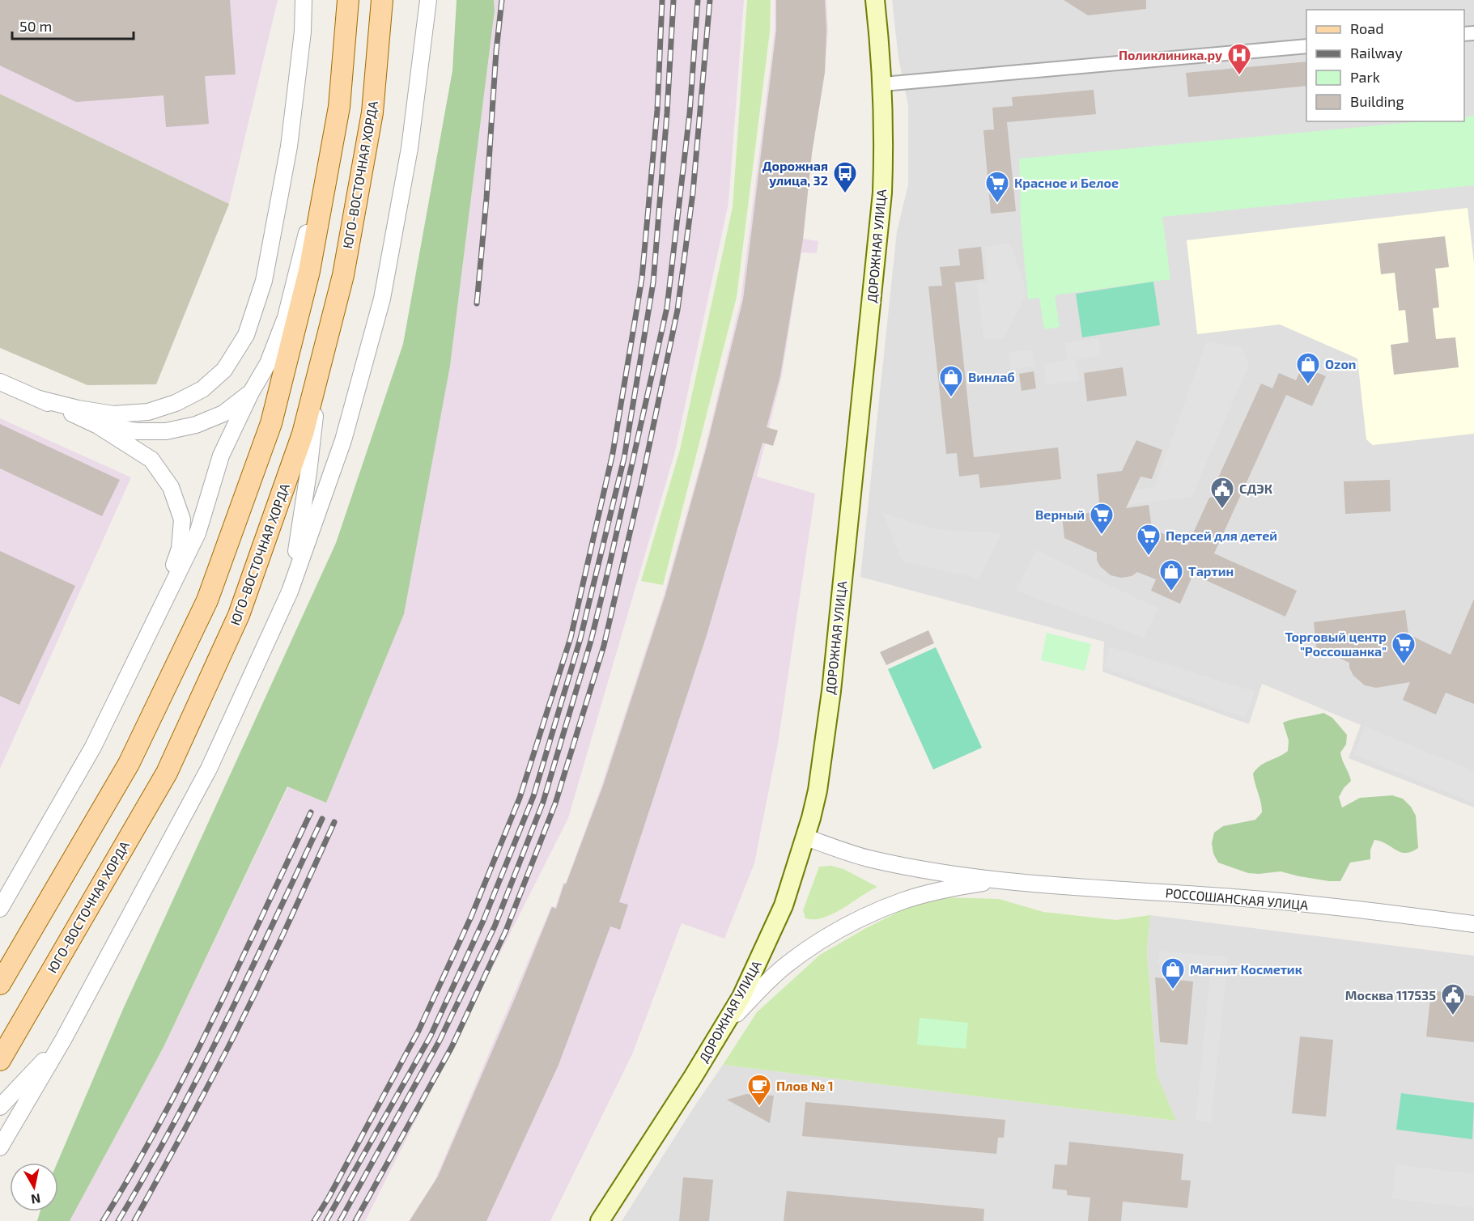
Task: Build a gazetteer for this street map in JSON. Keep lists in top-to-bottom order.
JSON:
{
  "streets": {
    "main road": ["ЮГО-ВОСТОЧНАЯ ХОРДА", "ДОРОЖНАЯ УЛИЦА"],
    "street": ["РОССОШАНСКАЯ УЛИЦА"]
  },
  "crossings": [
    ["ДОРОЖНАЯ УЛИЦА", "РОССОШАНСКАЯ УЛИЦА"]
  ],
  "places": {
    "hospital": ["Поликлиника.ру"],
    "bus stop": ["Дорожная улица, 32"],
    "supermarket": [
      "Красное и Белое",
      "Верный",
      "Персей для детей",
      "Торговый центр \"Россошанка\""
    ],
    "shop": [
      "Ozon",
      "Винлаб",
      "Тартин",
      "Магнит Косметик"
    ],
    "public building": ["СДЭК", "Москва 117535"],
    "cafe": ["Плов № 1"]
  },
  "legend": [
    "Road",
    "Railway",
    "Park",
    "Building"
  ],
  "scale_bar": "50 m",
  "north": "bottom"
}
